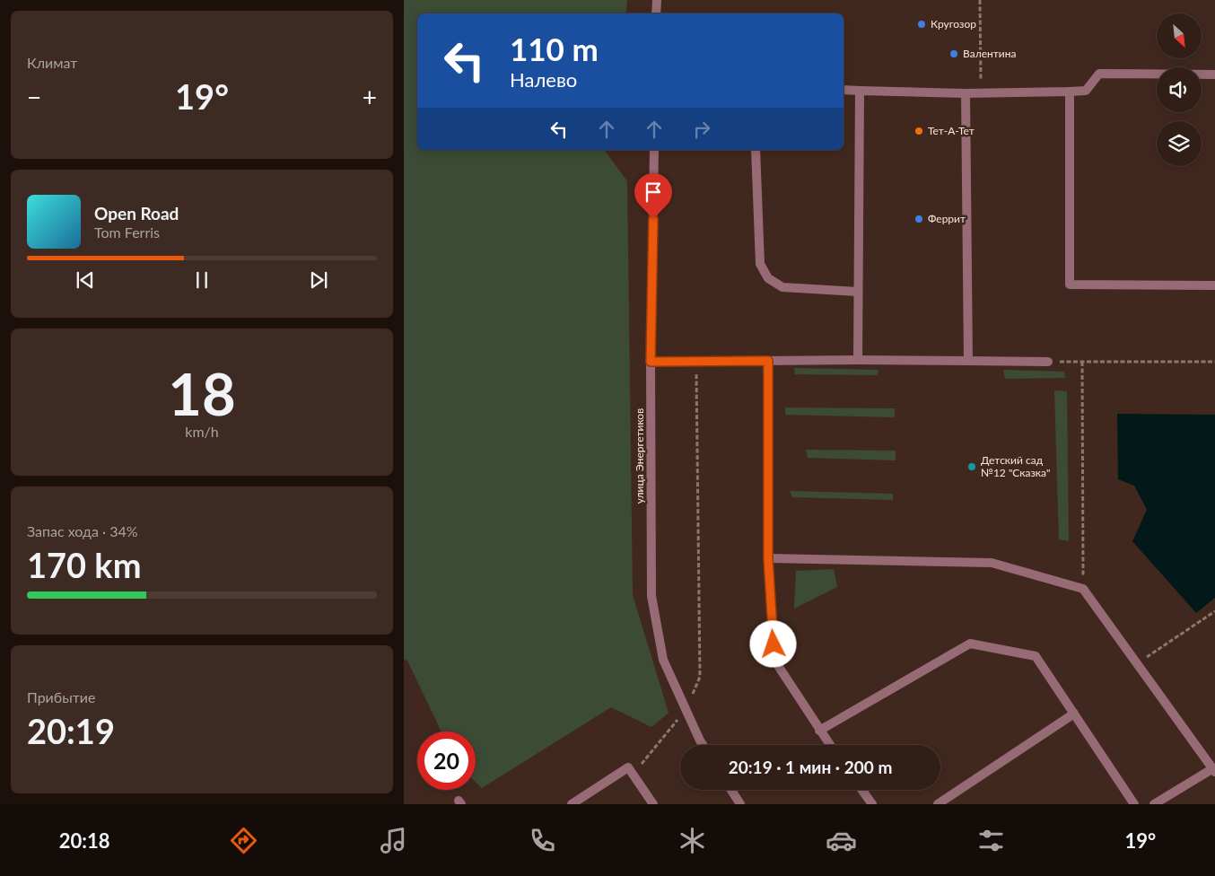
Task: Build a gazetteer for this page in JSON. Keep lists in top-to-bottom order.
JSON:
{
  "streets": {
    "street": ["улица Энергетиков"]
  },
  "places": [
    "Кругозор",
    "Валентина",
    "Тет-А-Тет",
    "Феррит",
    "Детский сад №12 \"Сказка\""
  ],
  "north": "bottom right",
  "page": {
    "tile": [
      "Климат",
      ["18", "km/h"],
      ["Запас хода · 34%", "170 km"],
      ["Прибытие", "20:19"]
    ],
    "turn": ["110 m", "Налево"],
    "heat": ["−", "19°", "+"],
    "song": ["Open Road", "Tom Ferris"],
    "limit": "20",
    "trip": "20:19 · 1 мин · 200 m",
    "tabs": ["20:18", "19°"]
  }
}
